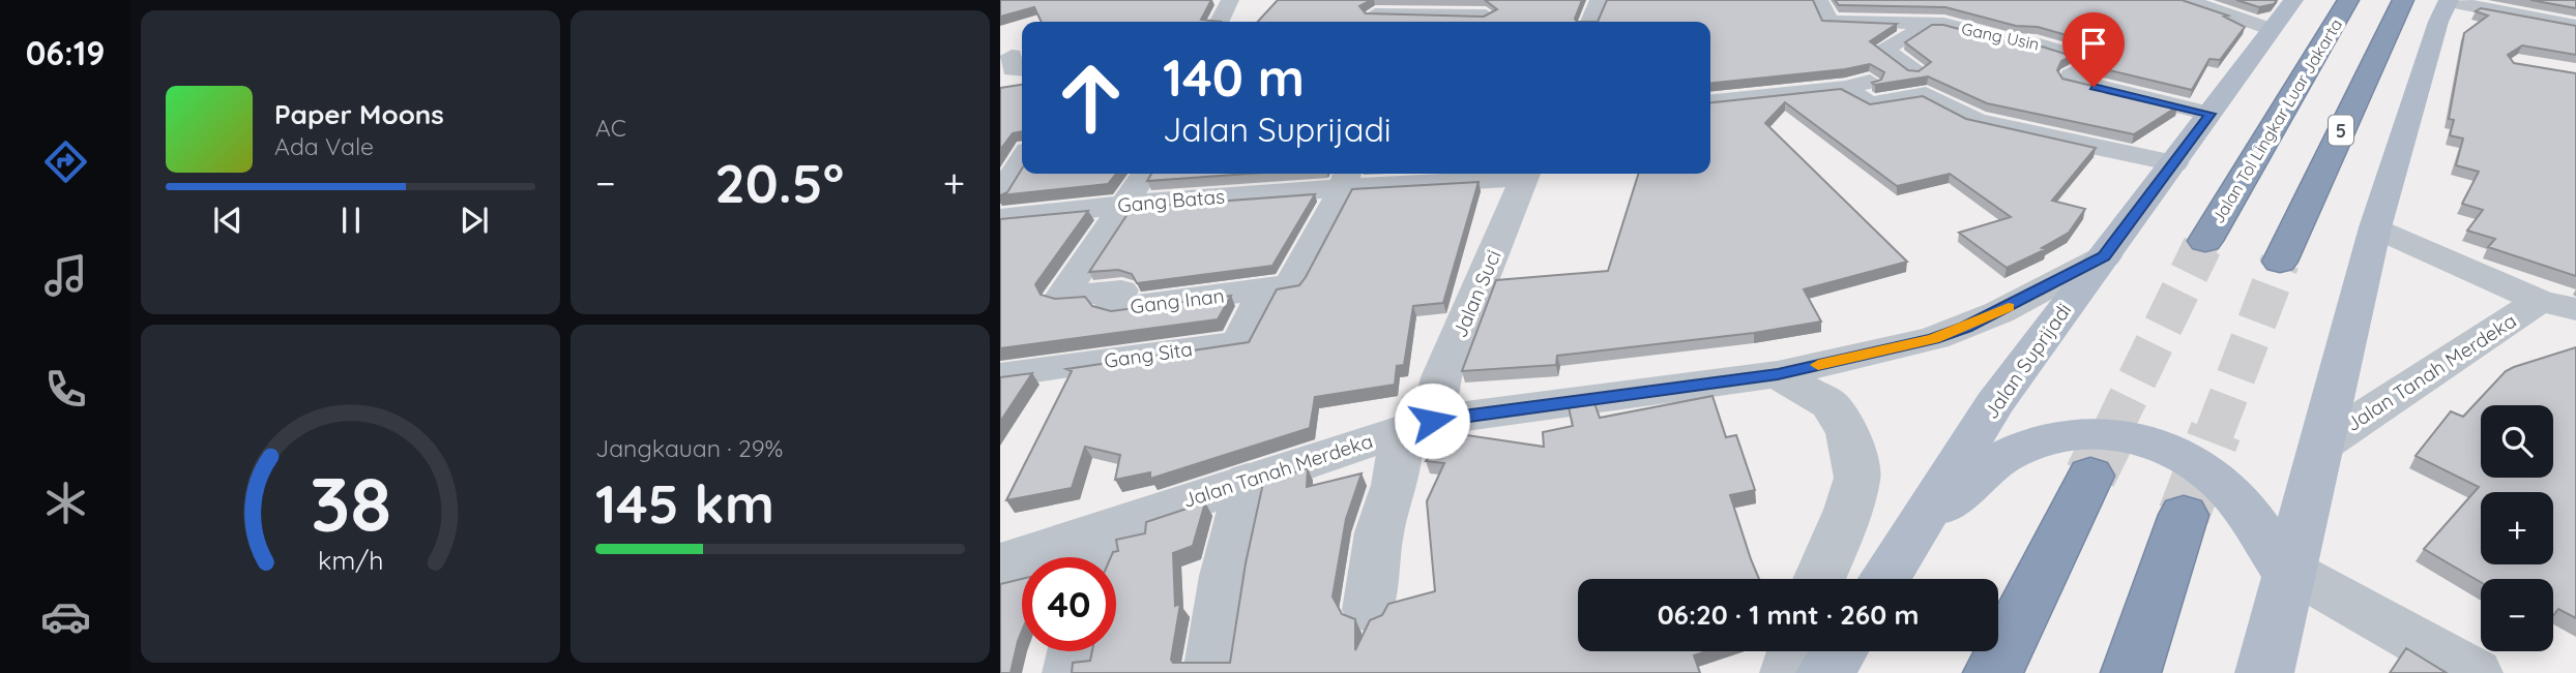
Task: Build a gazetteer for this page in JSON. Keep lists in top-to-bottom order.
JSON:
{
  "streets": {
    "highway": ["Jalan Tol Lingkar Luar Jakarta", "5"],
    "main road": ["Jalan Suprijadi"],
    "street": [
      "Gang Usin",
      "Gang Batas",
      "Jalan Suci",
      "Gang Inan",
      "Gang Sita",
      "Jalan Tanah Merdeka"
    ]
  },
  "crossings": [
    ["Gang Usin", "Jalan Suprijadi"],
    ["Gang Batas", "Gang Inan"],
    ["Jalan Suci", "Jalan Tanah Merdeka"],
    ["Gang Inan", "Gang Sita"],
    ["Jalan Suprijadi", "Jalan Tanah Merdeka"]
  ],
  "page": {
    "tabs": "06:19",
    "tile": [
      "AC",
      ["Jangkauan · 29%", "145 km"]
    ],
    "turn": ["140 m", "Jalan Suprijadi"],
    "song": ["Paper Moons", "Ada Vale"],
    "heat": ["−", "20.5°", "+"],
    "map_buttons": ["+", "−"],
    "limit": "40",
    "trip": "06:20 · 1 mnt · 260 m",
    "gauge": ["38", "km/h"]
  }
}
